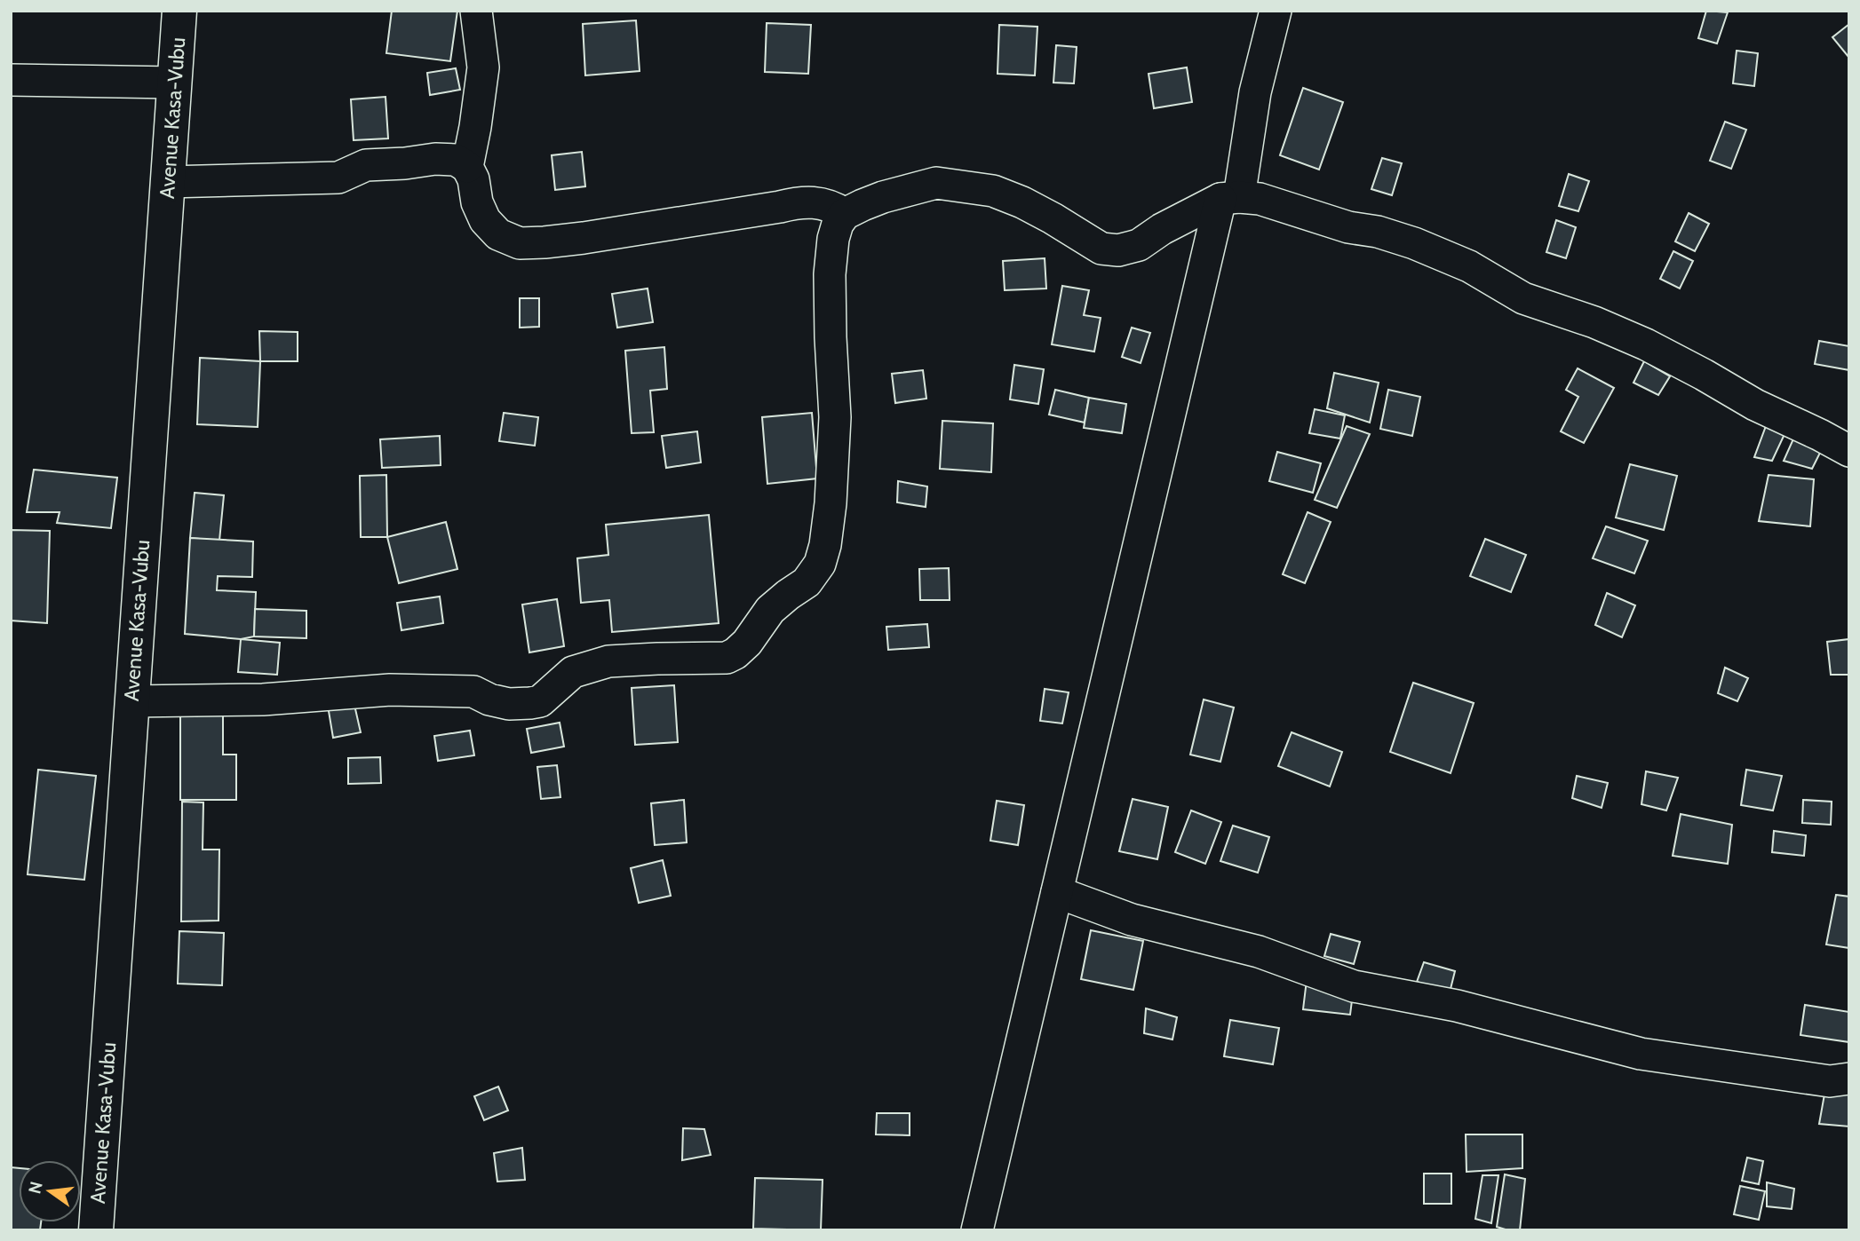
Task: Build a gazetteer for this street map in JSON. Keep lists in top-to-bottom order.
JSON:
{
  "streets": {
    "highway": ["Avenue Kasa-Vubu"]
  },
  "north": "left"
}
